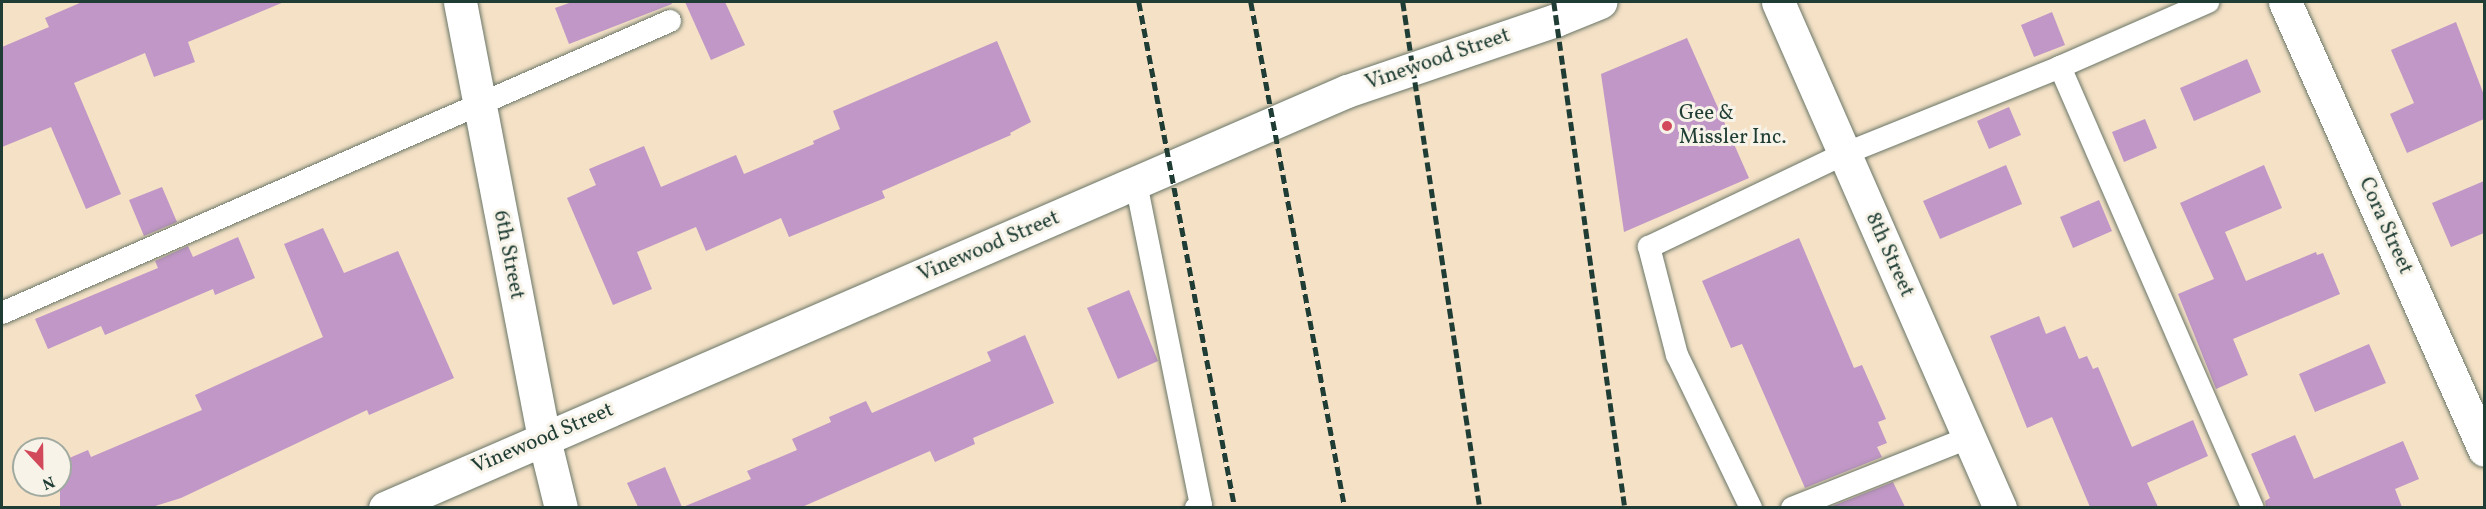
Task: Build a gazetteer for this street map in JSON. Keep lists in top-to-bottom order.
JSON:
{
  "streets": {
    "street": [
      "Vinewood Street",
      "Cora Street",
      "6th Street",
      "8th Street"
    ]
  },
  "crossings": [
    ["Vinewood Street", "6th Street"]
  ],
  "places": ["Gee & Missler Inc."],
  "north": "bottom"
}
